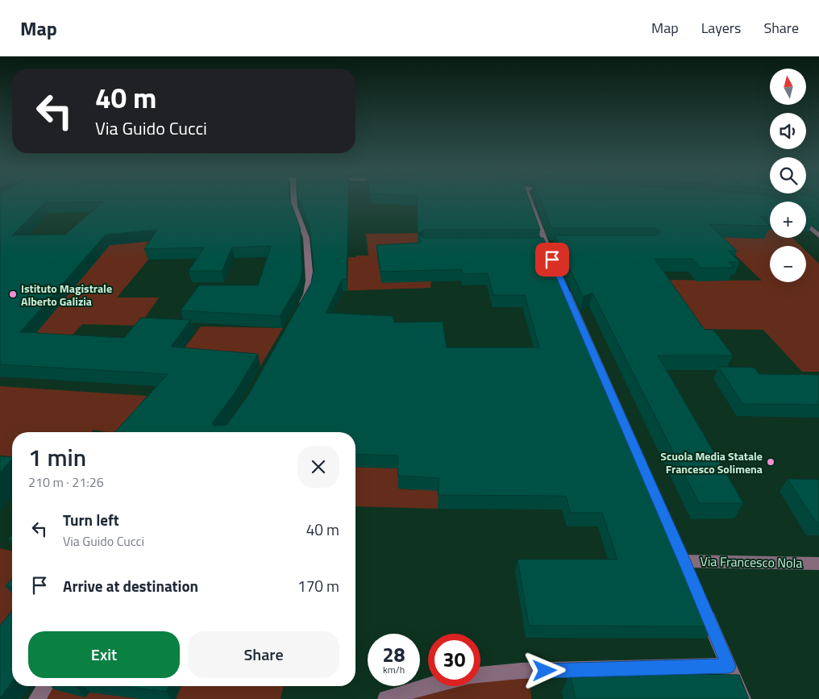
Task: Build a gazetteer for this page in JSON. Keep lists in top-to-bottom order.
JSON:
{
  "streets": {
    "street": ["Via Francesco Nola"]
  },
  "places": ["Istituto Magistrale Alberto Galizia", "Scuola Media Statale Francesco Solimena"],
  "north": "top",
  "page": {
    "header": "Map",
    "nav": ["Map", "Layers", "Share"],
    "map_buttons": ["+", "−"],
    "turn": ["40 m", "Via Guido Cucci"],
    "heading": ["1 min", "210 m · 21:26"],
    "list": [
      {
        "name": "Turn left",
        "note": "Via Guido Cucci",
        "value": "40 m"
      },
      {
        "name": "Arrive at destination",
        "value": "170 m"
      }
    ],
    "buttons": ["Exit", "Share"],
    "speed": "28 km/h",
    "limit": "30"
  }
}
